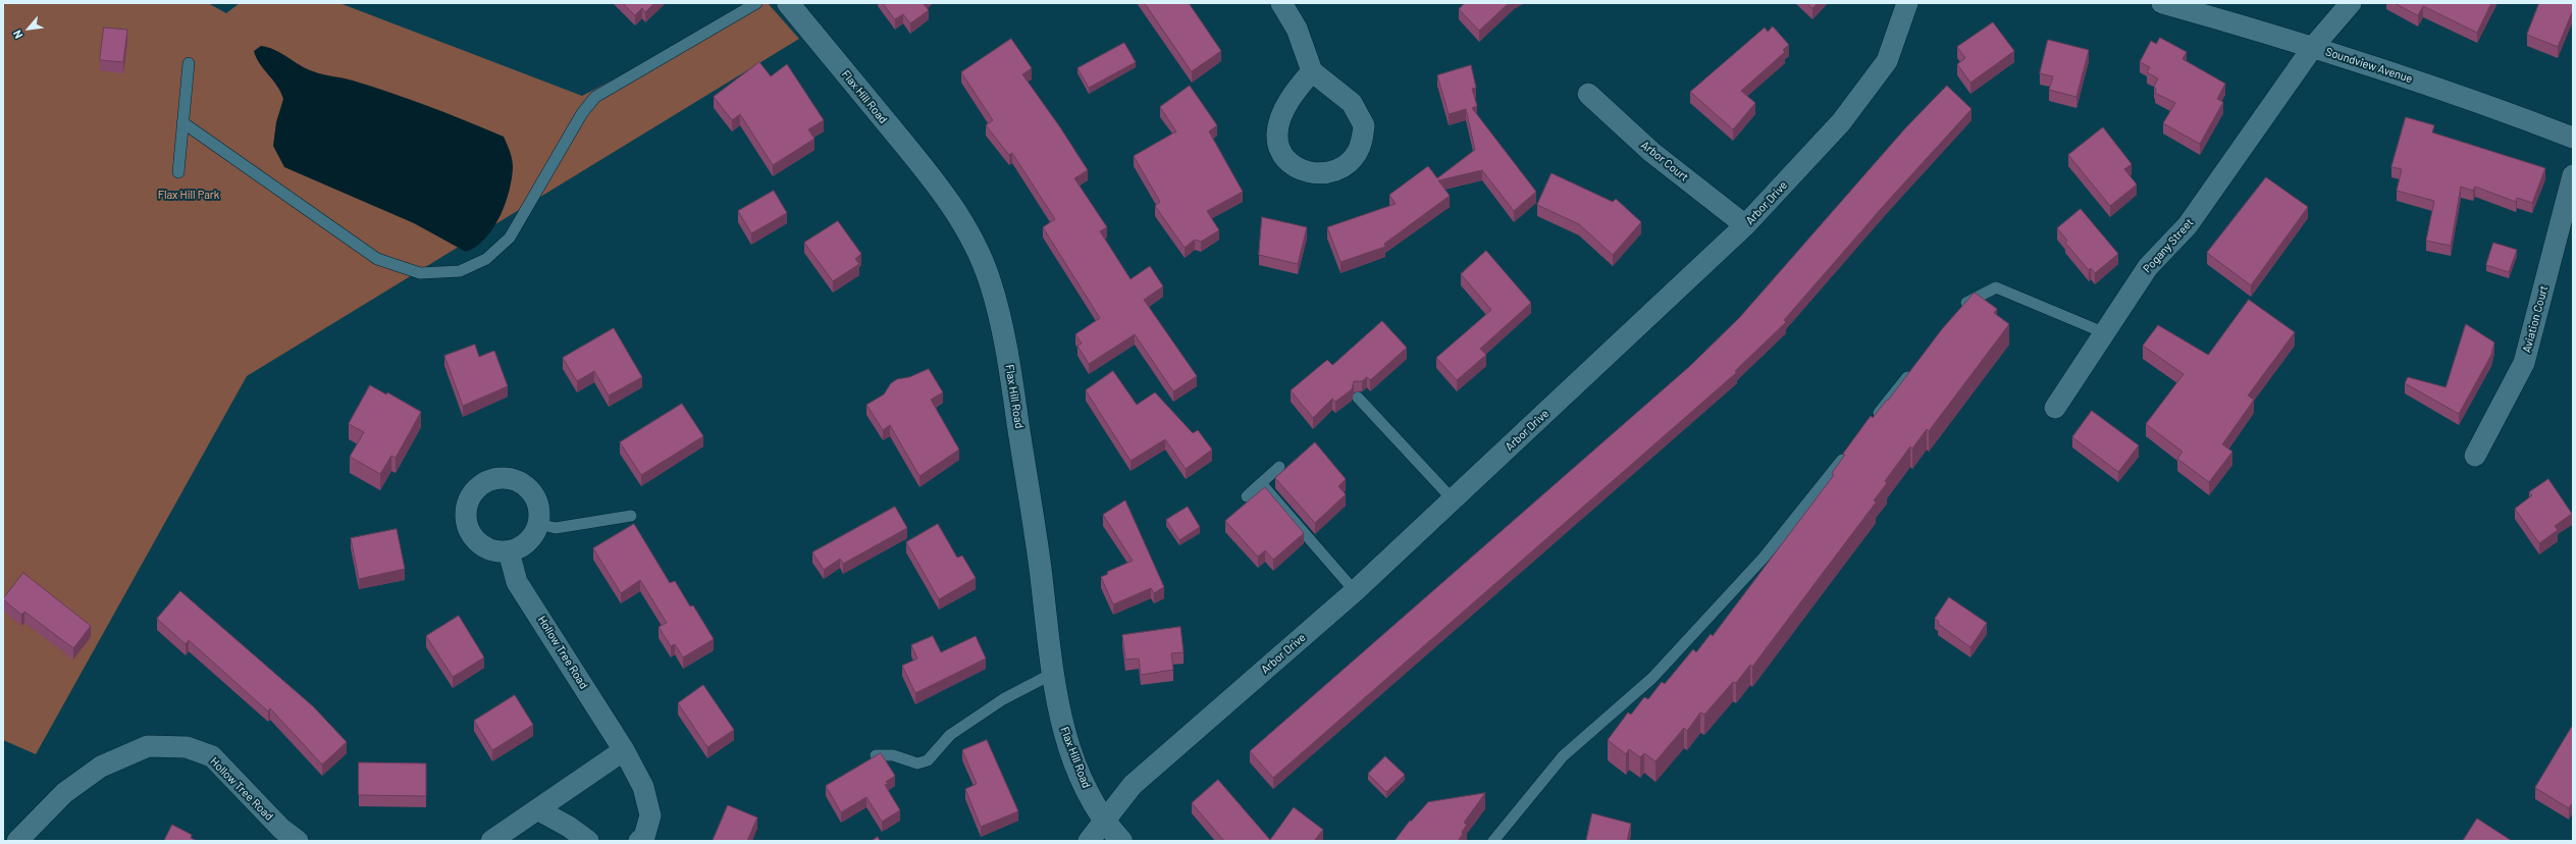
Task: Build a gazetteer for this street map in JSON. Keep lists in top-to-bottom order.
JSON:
{
  "streets": {
    "main road": ["Flax Hill Road"],
    "street": [
      "Soundview Avenue",
      "Arbor Court",
      "Arbor Drive",
      "Pogany Street",
      "Aviation Court",
      "Hollow Tree Road"
    ]
  },
  "crossings": [
    ["Soundview Avenue", "Pogany Street"],
    ["Flax Hill Road", "Arbor Drive"],
    ["Arbor Court", "Arbor Drive"]
  ],
  "parks": ["Flax Hill Park"],
  "north": "bottom left"
}
